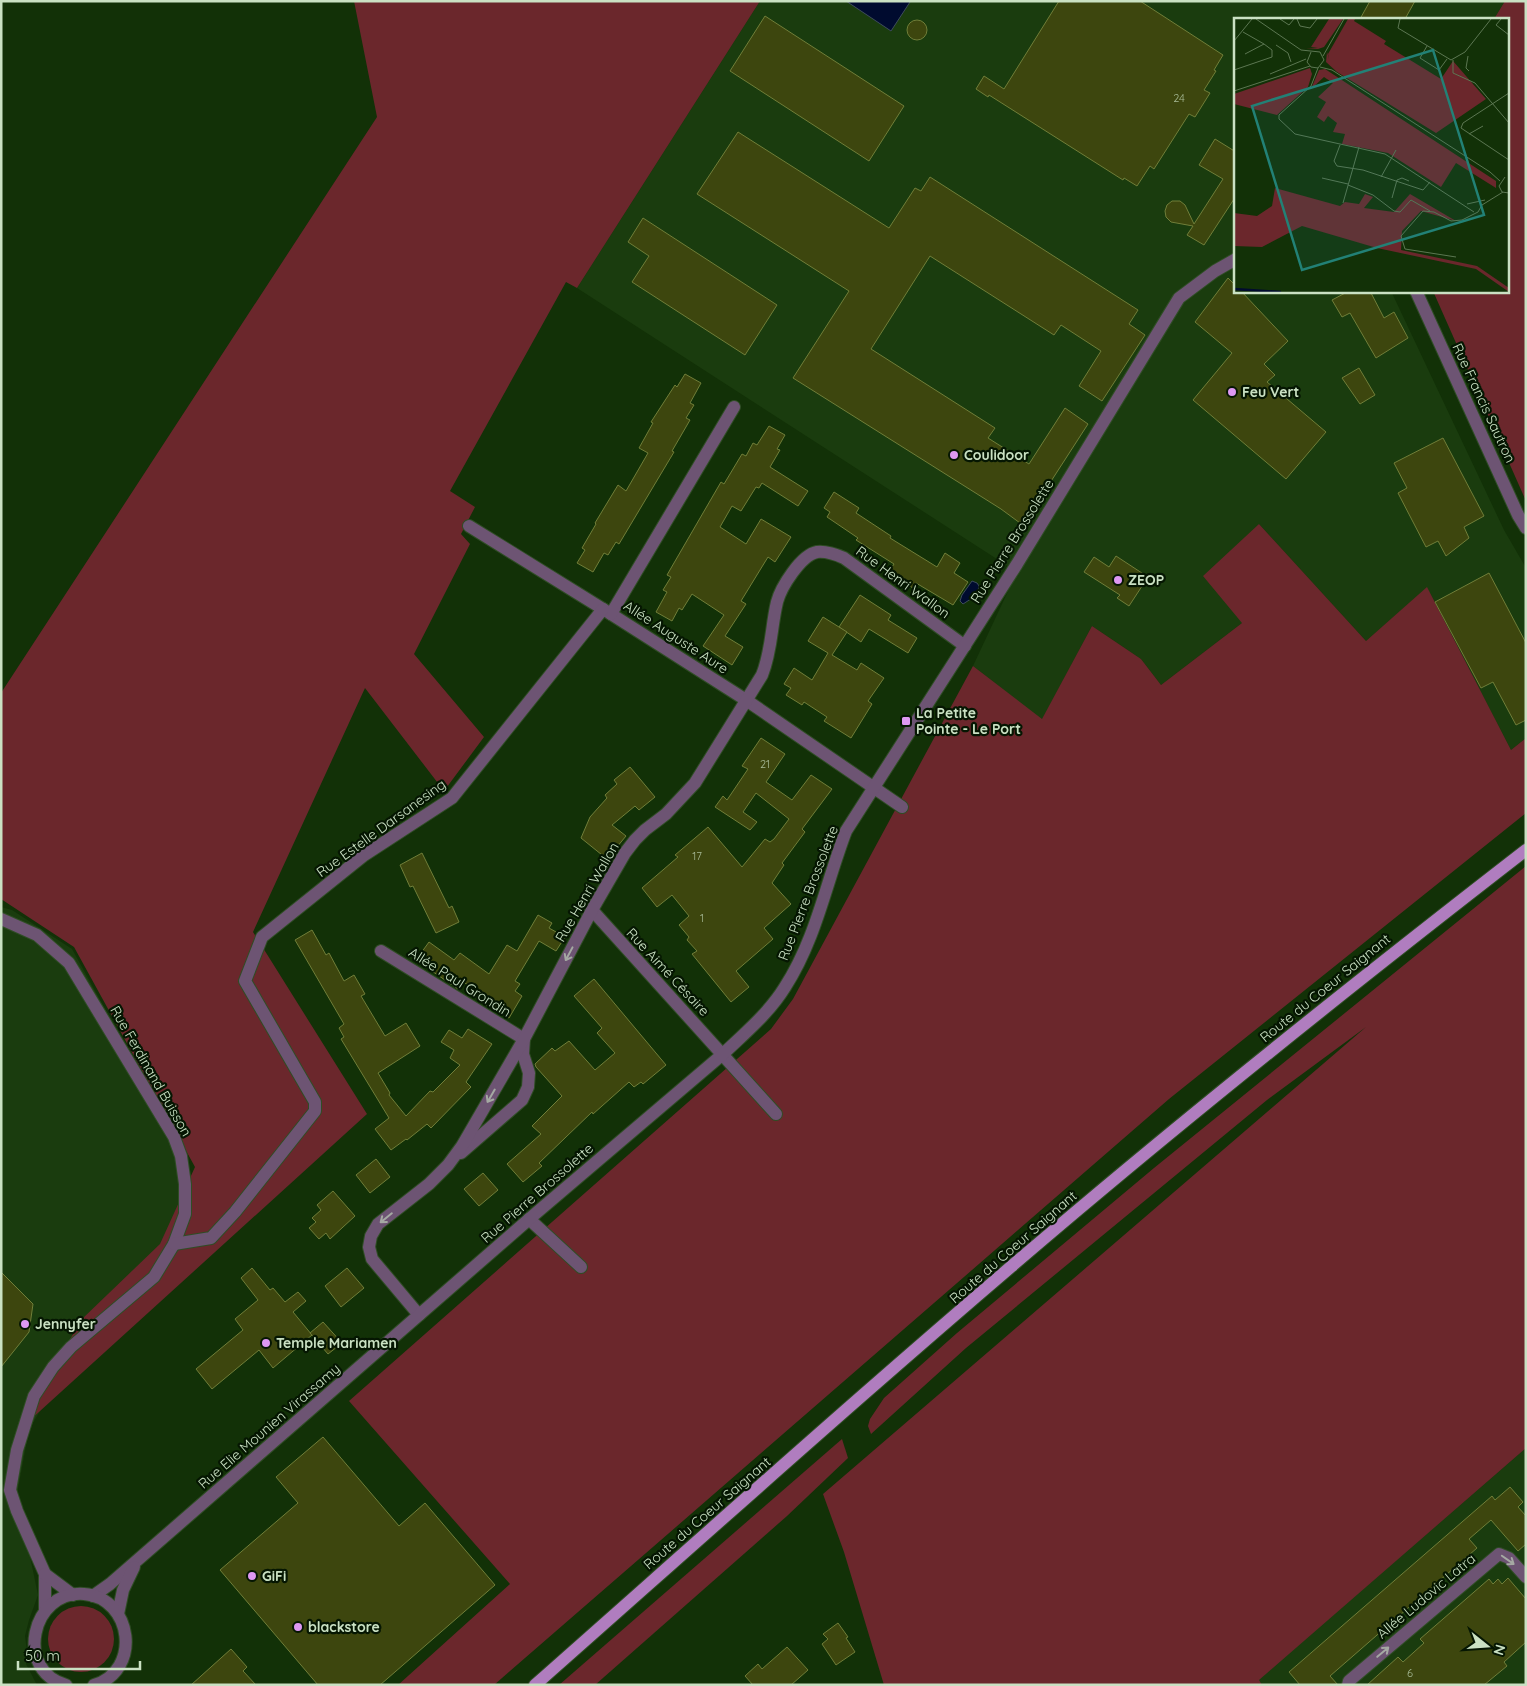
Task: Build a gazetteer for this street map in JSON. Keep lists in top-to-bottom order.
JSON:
{
  "streets": {
    "main road": ["Route du Coeur Saignant"],
    "street": [
      "Rue Francis Sautron",
      "Rue Pierre Brossolette",
      "Rue Henri Wallon",
      "Allée Auguste Aure",
      "Rue Estelle Darsanesing",
      "Rue Aimé Césaire",
      "Allée Paul Grondin",
      "Rue Ferdinand Buisson",
      "Rue Elie Mounien Virassamy",
      "Allée Ludovic Latra"
    ]
  },
  "crossings": [
    ["Rue Pierre Brossolette", "Rue Henri Wallon"],
    ["Rue Pierre Brossolette", "Allée Auguste Aure"],
    ["Rue Pierre Brossolette", "Rue Aimé Césaire"],
    ["Rue Pierre Brossolette", "Rue Elie Mounien Virassamy"],
    ["Rue Henri Wallon", "Allée Auguste Aure"],
    ["Rue Henri Wallon", "Rue Aimé Césaire"],
    ["Rue Henri Wallon", "Allée Paul Grondin"],
    ["Rue Henri Wallon", "Rue Elie Mounien Virassamy"],
    ["Allée Auguste Aure", "Rue Estelle Darsanesing"],
    ["Rue Estelle Darsanesing", "Rue Ferdinand Buisson"]
  ],
  "one_way": ["Allée Ludovic Latra"],
  "places": {
    "other": [
      "Feu Vert",
      "Coulidoor",
      "ZEOP",
      "Jennyfer",
      "Temple Mariamen",
      "GiFi",
      "blackstore"
    ],
    "transit": ["La Petite Pointe - Le Port"]
  },
  "house_numbers": [
    "24",
    "21",
    "17",
    "1",
    "6"
  ],
  "scale_bar": "50 m",
  "north": "right"
}
